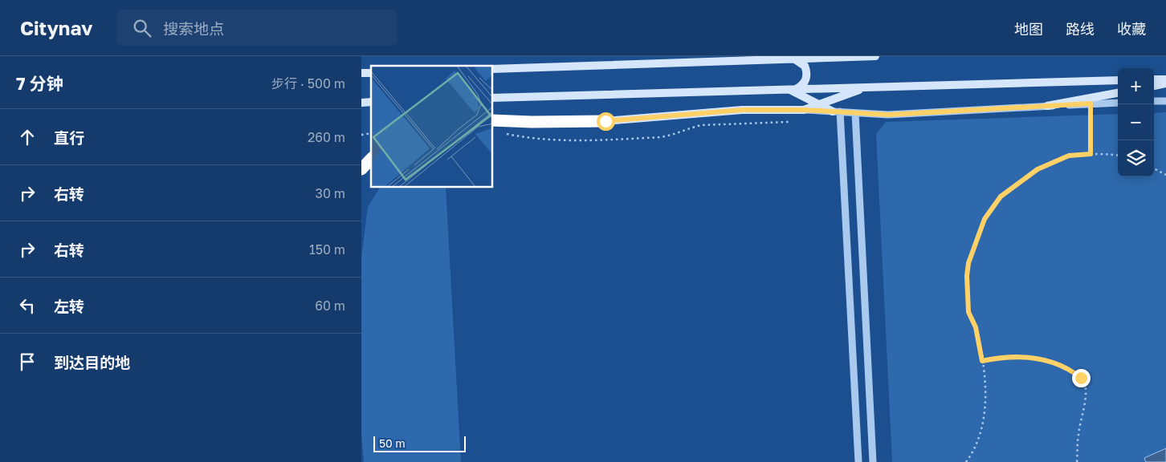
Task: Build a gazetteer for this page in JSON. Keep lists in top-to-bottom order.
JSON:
{
  "scale_bar": "50 m",
  "page": {
    "header": "Citynav",
    "search": "搜索地点",
    "nav": ["地图", "路线", "收藏"],
    "heading": ["7 分钟", "步行 · 500 m"],
    "map_buttons": ["+", "−"],
    "list": [
      ["直行", "260 m"],
      ["右转", "30 m"],
      ["右转", "150 m"],
      ["左转", "60 m"],
      "到达目的地"
    ],
    "scale": "50 m"
  }
}
